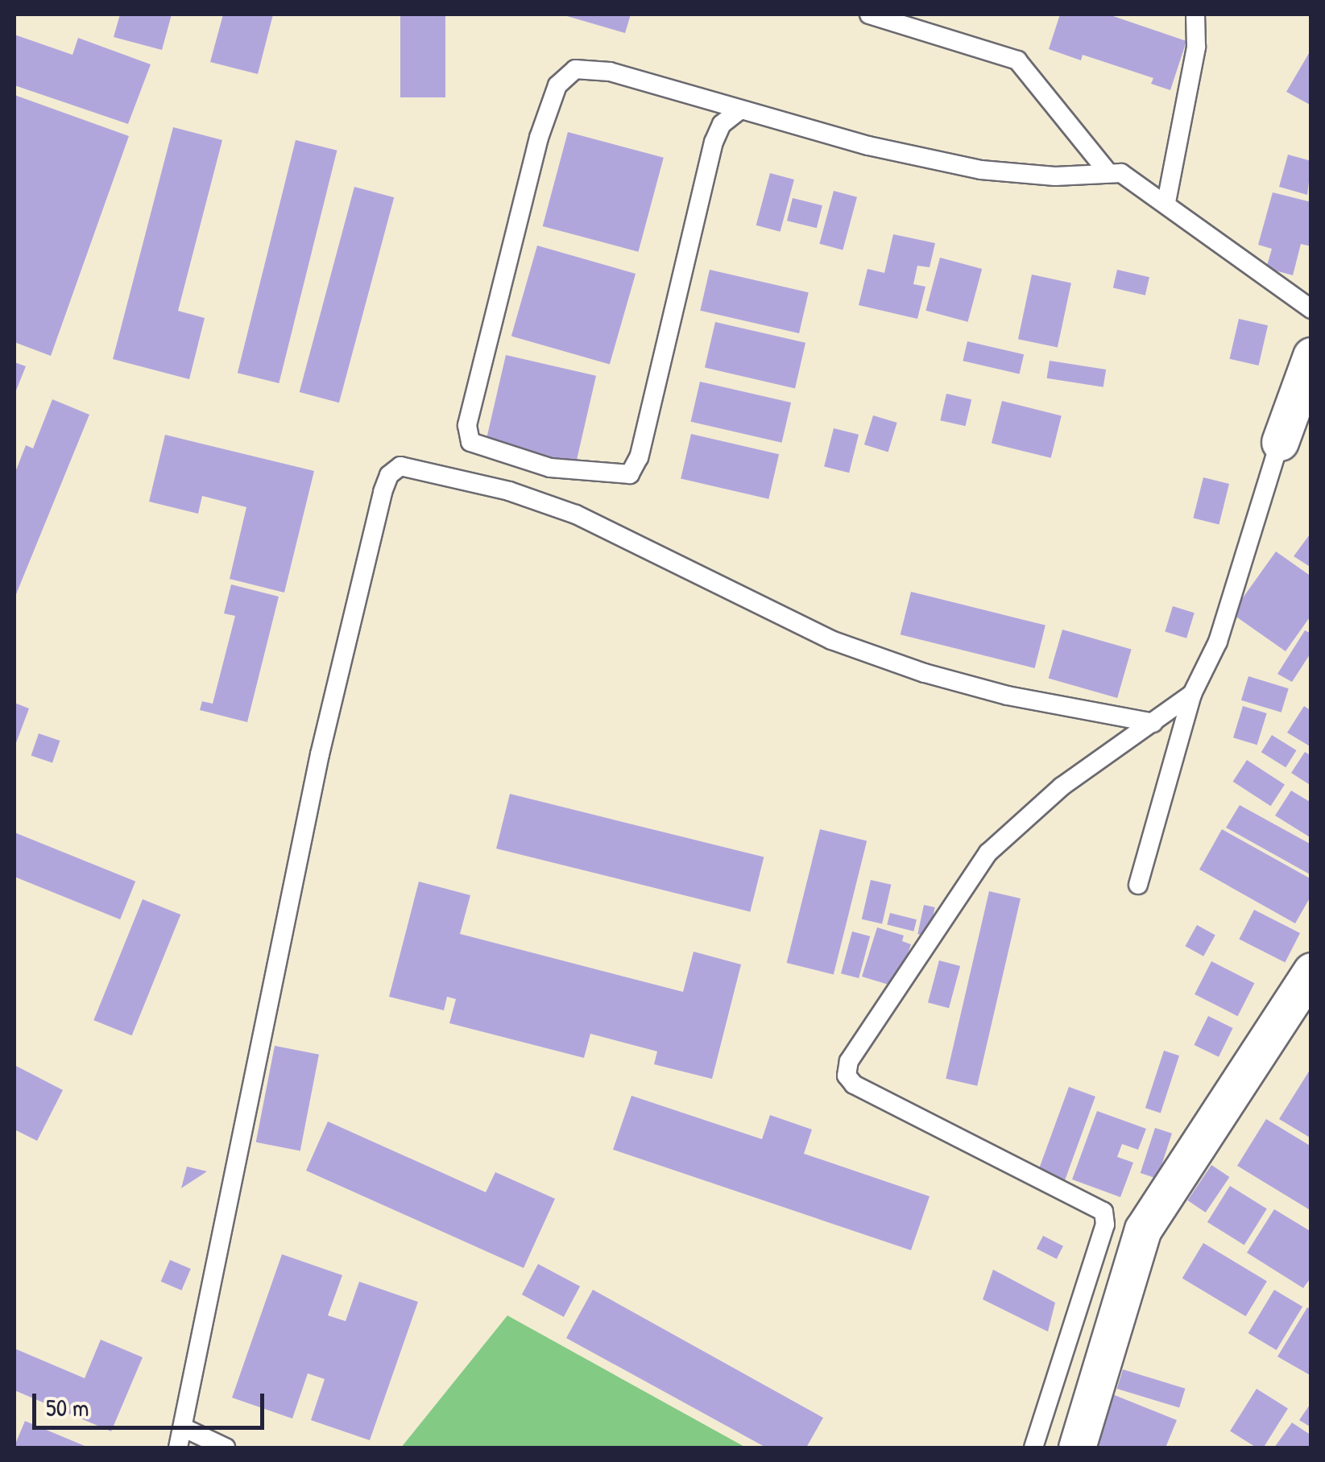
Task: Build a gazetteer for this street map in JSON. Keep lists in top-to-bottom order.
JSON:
{
  "scale_bar": "50 m"
}
